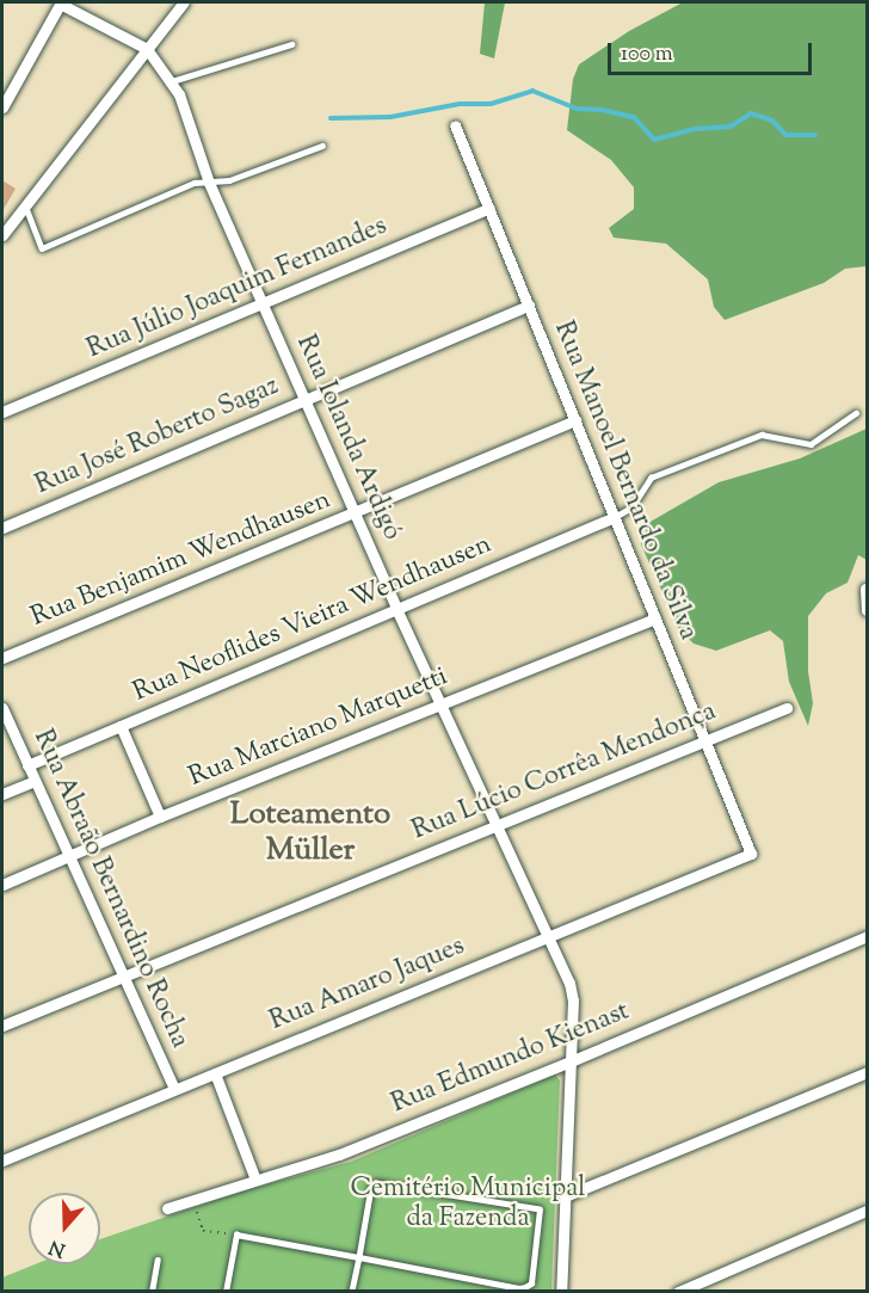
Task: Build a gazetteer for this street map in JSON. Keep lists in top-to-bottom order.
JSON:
{
  "streets": {
    "street": [
      "Rua Júlio Joaquim Fernandes",
      "Rua José Roberto Sagaz",
      "Rua Iolanda Ardigó",
      "Rua Manoel Bernardo da Silva",
      "Rua Benjamim Wendhausen",
      "Rua Neoflides Vieira Wendhausen",
      "Rua Marciano Marquetti",
      "Rua Lúcio Corrêa Mendonça",
      "Rua Abraão Bernardino Rocha",
      "Rua Amaro Jaques",
      "Rua Edmundo Kienast"
    ]
  },
  "crossings": [
    ["Rua Júlio Joaquim Fernandes", "Rua Iolanda Ardigó"],
    ["Rua Júlio Joaquim Fernandes", "Rua Manoel Bernardo da Silva"],
    ["Rua José Roberto Sagaz", "Rua Iolanda Ardigó"],
    ["Rua José Roberto Sagaz", "Rua Manoel Bernardo da Silva"],
    ["Rua Iolanda Ardigó", "Rua Benjamim Wendhausen"],
    ["Rua Iolanda Ardigó", "Rua Neoflides Vieira Wendhausen"],
    ["Rua Iolanda Ardigó", "Rua Marciano Marquetti"],
    ["Rua Iolanda Ardigó", "Rua Lúcio Corrêa Mendonça"],
    ["Rua Iolanda Ardigó", "Rua Amaro Jaques"],
    ["Rua Iolanda Ardigó", "Rua Edmundo Kienast"],
    ["Rua Manoel Bernardo da Silva", "Rua Benjamim Wendhausen"],
    ["Rua Manoel Bernardo da Silva", "Rua Neoflides Vieira Wendhausen"],
    ["Rua Manoel Bernardo da Silva", "Rua Marciano Marquetti"],
    ["Rua Manoel Bernardo da Silva", "Rua Lúcio Corrêa Mendonça"],
    ["Rua Manoel Bernardo da Silva", "Rua Amaro Jaques"],
    ["Rua Neoflides Vieira Wendhausen", "Rua Abraão Bernardino Rocha"],
    ["Rua Marciano Marquetti", "Rua Abraão Bernardino Rocha"],
    ["Rua Lúcio Corrêa Mendonça", "Rua Abraão Bernardino Rocha"],
    ["Rua Abraão Bernardino Rocha", "Rua Amaro Jaques"]
  ],
  "districts": ["Loteamento Müller"],
  "parks": ["Cemitério Municipal da Fazenda"],
  "scale_bar": "100 m",
  "north": "bottom"
}
